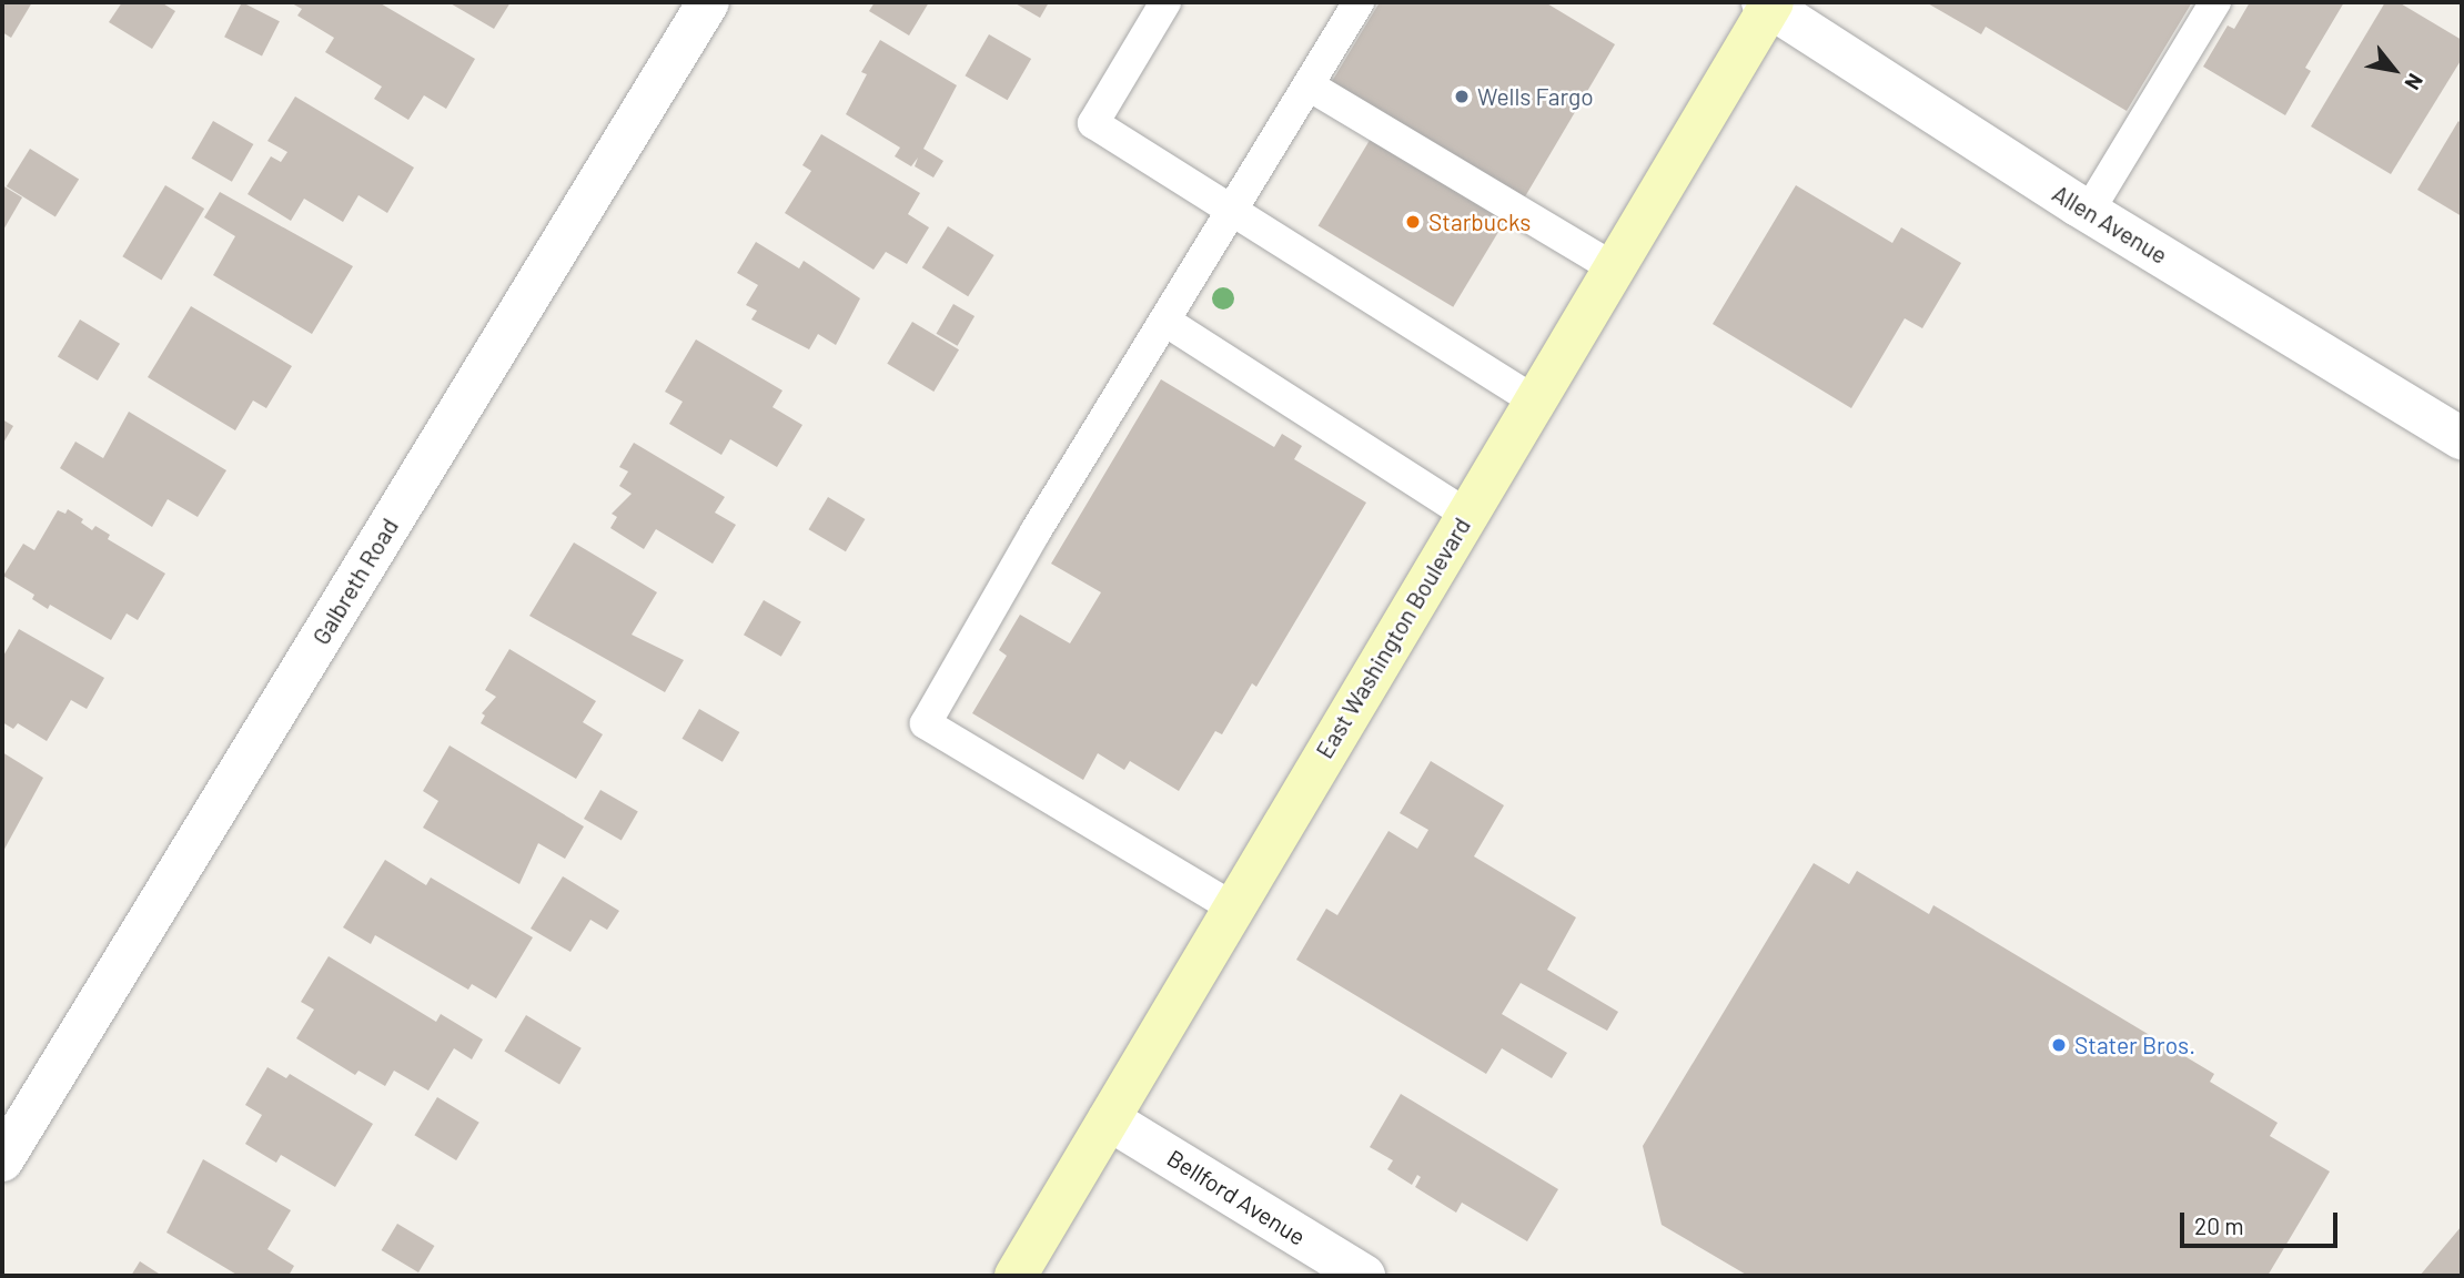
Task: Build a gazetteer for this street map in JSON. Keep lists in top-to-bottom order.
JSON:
{
  "streets": {
    "main road": ["East Washington Boulevard"],
    "street": ["Allen Avenue", "Galbreth Road", "Bellford Avenue"]
  },
  "crossings": [
    ["Allen Avenue", "East Washington Boulevard"],
    ["East Washington Boulevard", "Bellford Avenue"]
  ],
  "places": ["Wells Fargo", "Starbucks", "Stater Bros."],
  "scale_bar": "20 m",
  "north": "bottom right"
}
